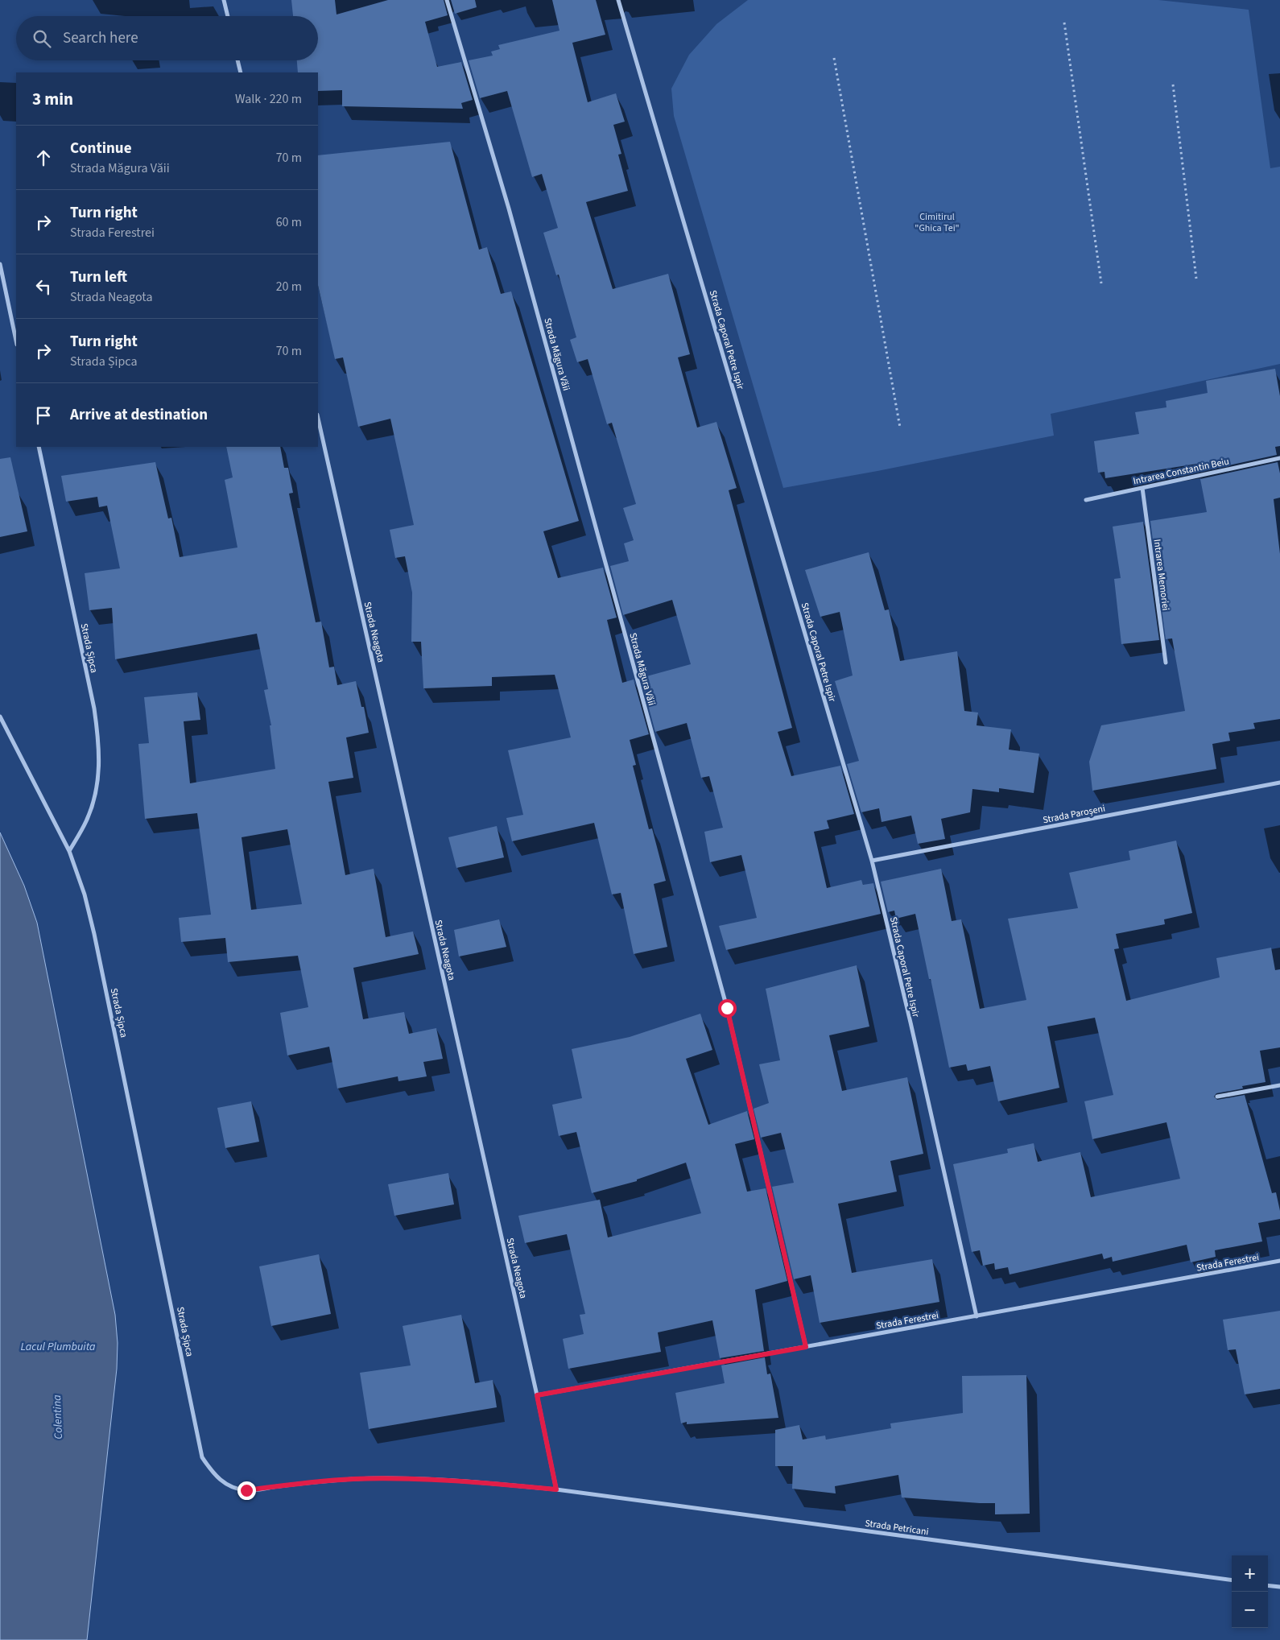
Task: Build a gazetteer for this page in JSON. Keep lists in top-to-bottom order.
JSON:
{
  "streets": {
    "street": [
      "Strada Caporal Petre Ispir",
      "Strada Măgura Văii",
      "Intrarea Constantin Beiu",
      "Intrarea Memoriei",
      "Strada Neagota",
      "Strada Șipca",
      "Strada Paroșeni",
      "Strada Ferestrei",
      "Strada Petricani"
    ]
  },
  "crossings": [
    ["Strada Caporal Petre Ispir", "Strada Paroșeni"],
    ["Strada Caporal Petre Ispir", "Strada Ferestrei"],
    ["Strada Măgura Văii", "Strada Ferestrei"],
    ["Intrarea Constantin Beiu", "Intrarea Memoriei"],
    ["Strada Neagota", "Strada Șipca"],
    ["Strada Neagota", "Strada Ferestrei"],
    ["Strada Neagota", "Strada Petricani"],
    ["Strada Șipca", "Strada Petricani"]
  ],
  "water": ["Lacul Plumbuita", "Colentina"],
  "parks": ["Cimitirul \"Ghica Tei\""],
  "page": {
    "search": "Search here",
    "heading": ["3 min", "Walk · 220 m"],
    "list": [
      ["Continue", "Strada Măgura Văii", "70 m"],
      ["Turn right", "Strada Ferestrei", "60 m"],
      ["Turn left", "Strada Neagota", "20 m"],
      ["Turn right", "Strada Șipca", "70 m"],
      "Arrive at destination"
    ],
    "map_buttons": ["+", "−"]
  }
}
